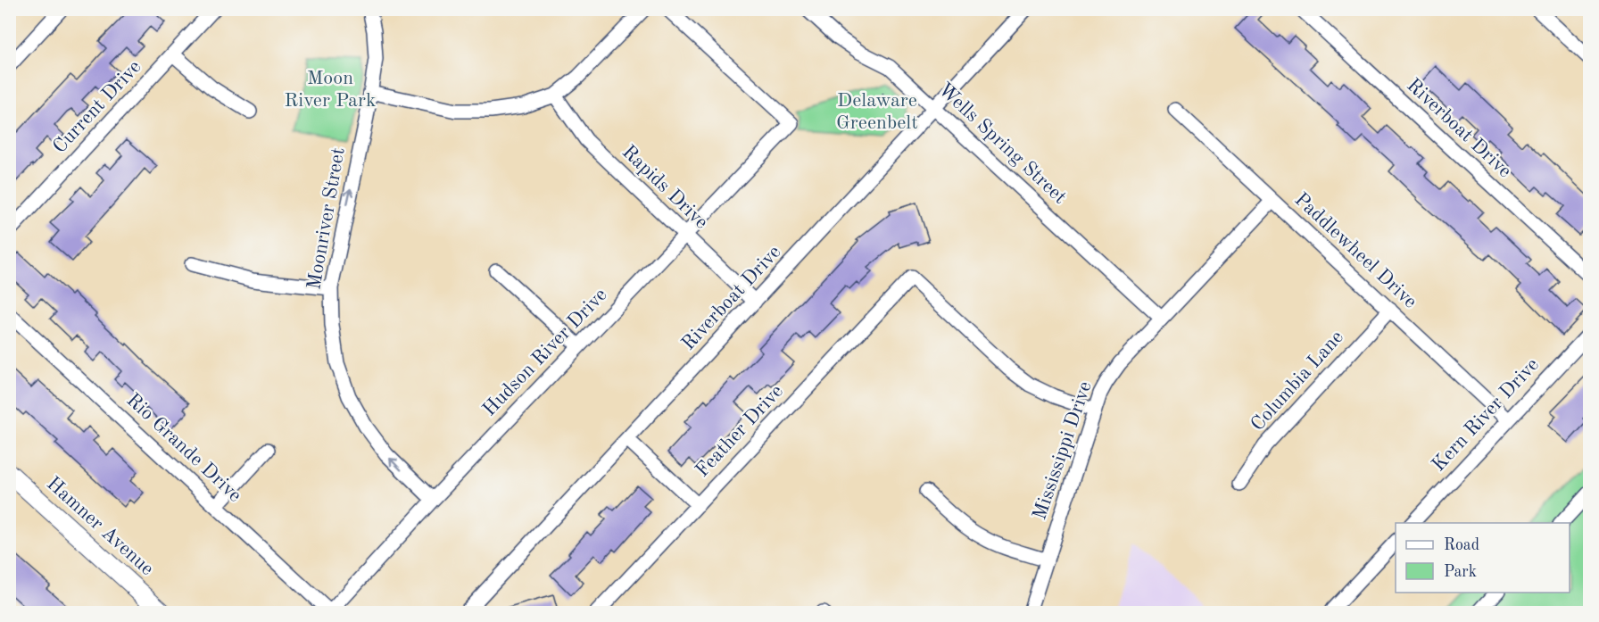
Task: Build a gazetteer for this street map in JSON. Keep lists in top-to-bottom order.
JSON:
{
  "streets": {
    "main road": ["Hamner Avenue"],
    "street": [
      "Current Drive",
      "Riverboat Drive",
      "Wells Spring Street",
      "Rapids Drive",
      "Moonriver Street",
      "Paddlewheel Drive",
      "Hudson River Drive",
      "Columbia Lane",
      "Kern River Drive",
      "Feather Drive",
      "Rio Grande Drive",
      "Mississippi Drive"
    ]
  },
  "crossings": [
    ["Riverboat Drive", "Wells Spring Street"],
    ["Riverboat Drive", "Rapids Drive"],
    ["Wells Spring Street", "Mississippi Drive"],
    ["Rapids Drive", "Hudson River Drive"],
    ["Moonriver Street", "Hudson River Drive"],
    ["Paddlewheel Drive", "Columbia Lane"],
    ["Paddlewheel Drive", "Kern River Drive"],
    ["Paddlewheel Drive", "Mississippi Drive"],
    ["Hudson River Drive", "Rio Grande Drive"],
    ["Feather Drive", "Mississippi Drive"]
  ],
  "one_way": ["Moonriver Street"],
  "parks": ["Moon River Park", "Delaware Greenbelt"],
  "legend": ["Road", "Park"]
}
